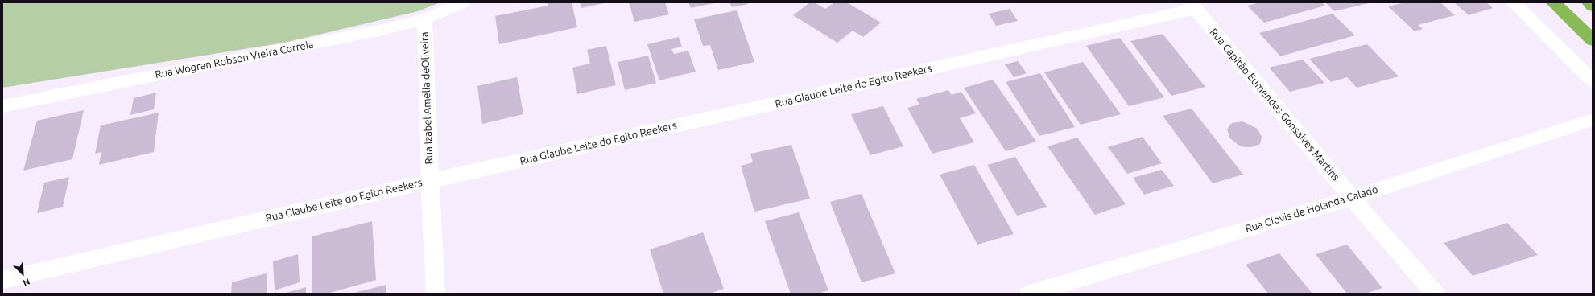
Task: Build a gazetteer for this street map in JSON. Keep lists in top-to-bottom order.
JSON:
{
  "streets": {
    "street": [
      "Rua Wogran Robson Vieira Correia",
      "Rua Glaube Leite do Egito Reekers",
      "Rua Izabel Amelia deOliveira",
      "Rua Capitão Eumendes Gonsalves Martins",
      "Rua Clovis de Holanda Calado"
    ]
  },
  "crossings": [
    ["Rua Wogran Robson Vieira Correia", "Rua Izabel Amelia deOliveira"],
    ["Rua Glaube Leite do Egito Reekers", "Rua Izabel Amelia deOliveira"],
    ["Rua Glaube Leite do Egito Reekers", "Rua Capitão Eumendes Gonsalves Martins"],
    ["Rua Capitão Eumendes Gonsalves Martins", "Rua Clovis de Holanda Calado"]
  ],
  "north": "bottom right"
}
